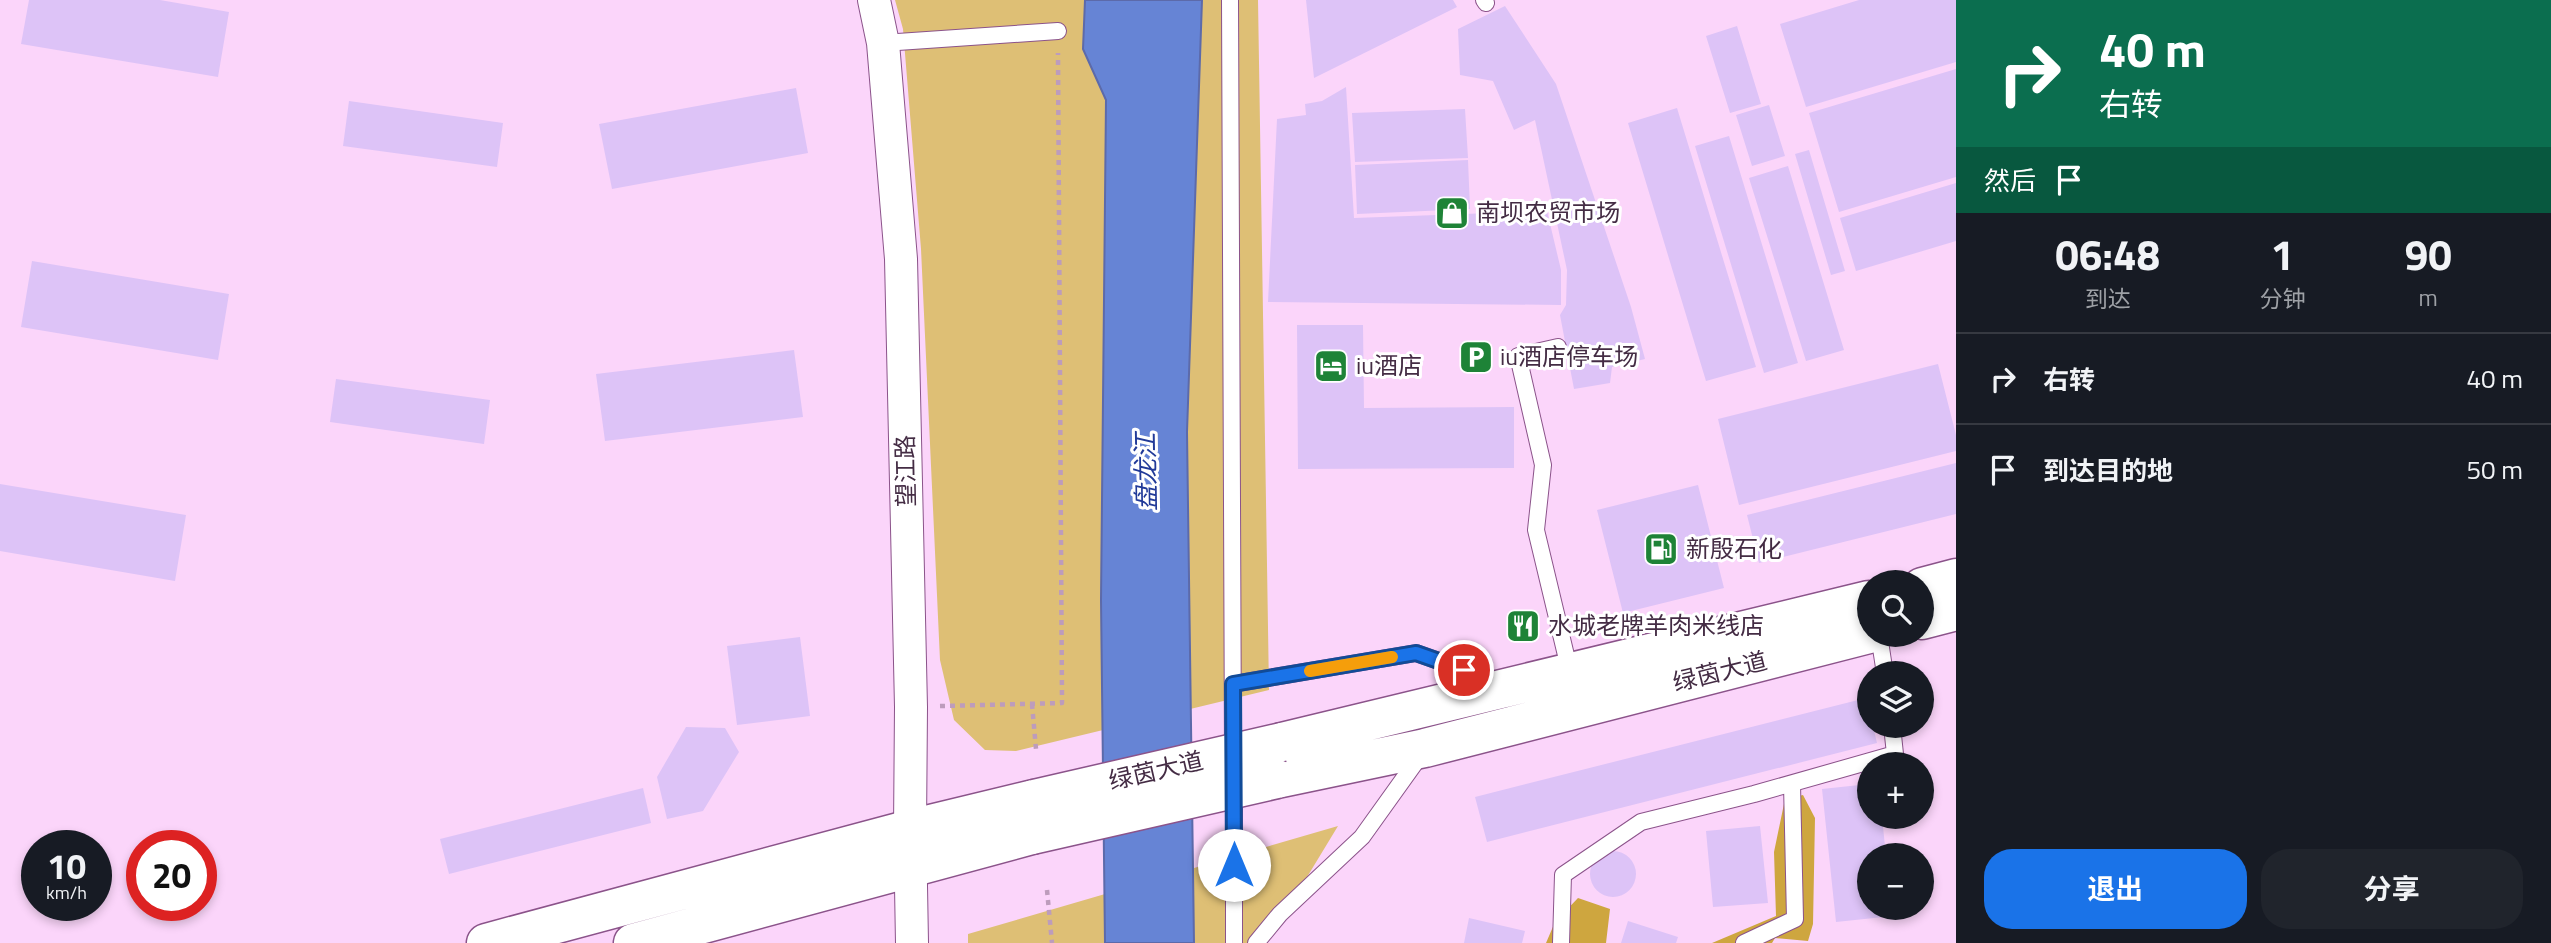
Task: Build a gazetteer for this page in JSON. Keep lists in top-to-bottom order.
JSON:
{
  "streets": {
    "main road": ["绿茵大道"],
    "street": ["望江路"]
  },
  "crossings": [
    ["望江路", "绿茵大道"]
  ],
  "water": ["盘龙江"],
  "places": {
    "shop": ["南坝农贸市场"],
    "parking": ["iu酒店停车场"],
    "hotel": ["iu酒店"],
    "fuel station": ["新殷石化"],
    "restaurant": ["水城老牌羊肉米线店"]
  },
  "page": {
    "turn": ["40 m", "右转"],
    "then": "然后",
    "eta": [
      "06:48",
      "到达",
      "1",
      "分钟",
      "90",
      "m"
    ],
    "list": [
      {
        "name": "右转",
        "value": "40 m"
      },
      {
        "name": "到达目的地",
        "value": "50 m"
      }
    ],
    "map_buttons": ["+", "−"],
    "speed": "10 km/h",
    "limit": "20",
    "buttons": ["退出", "分享"]
  }
}
